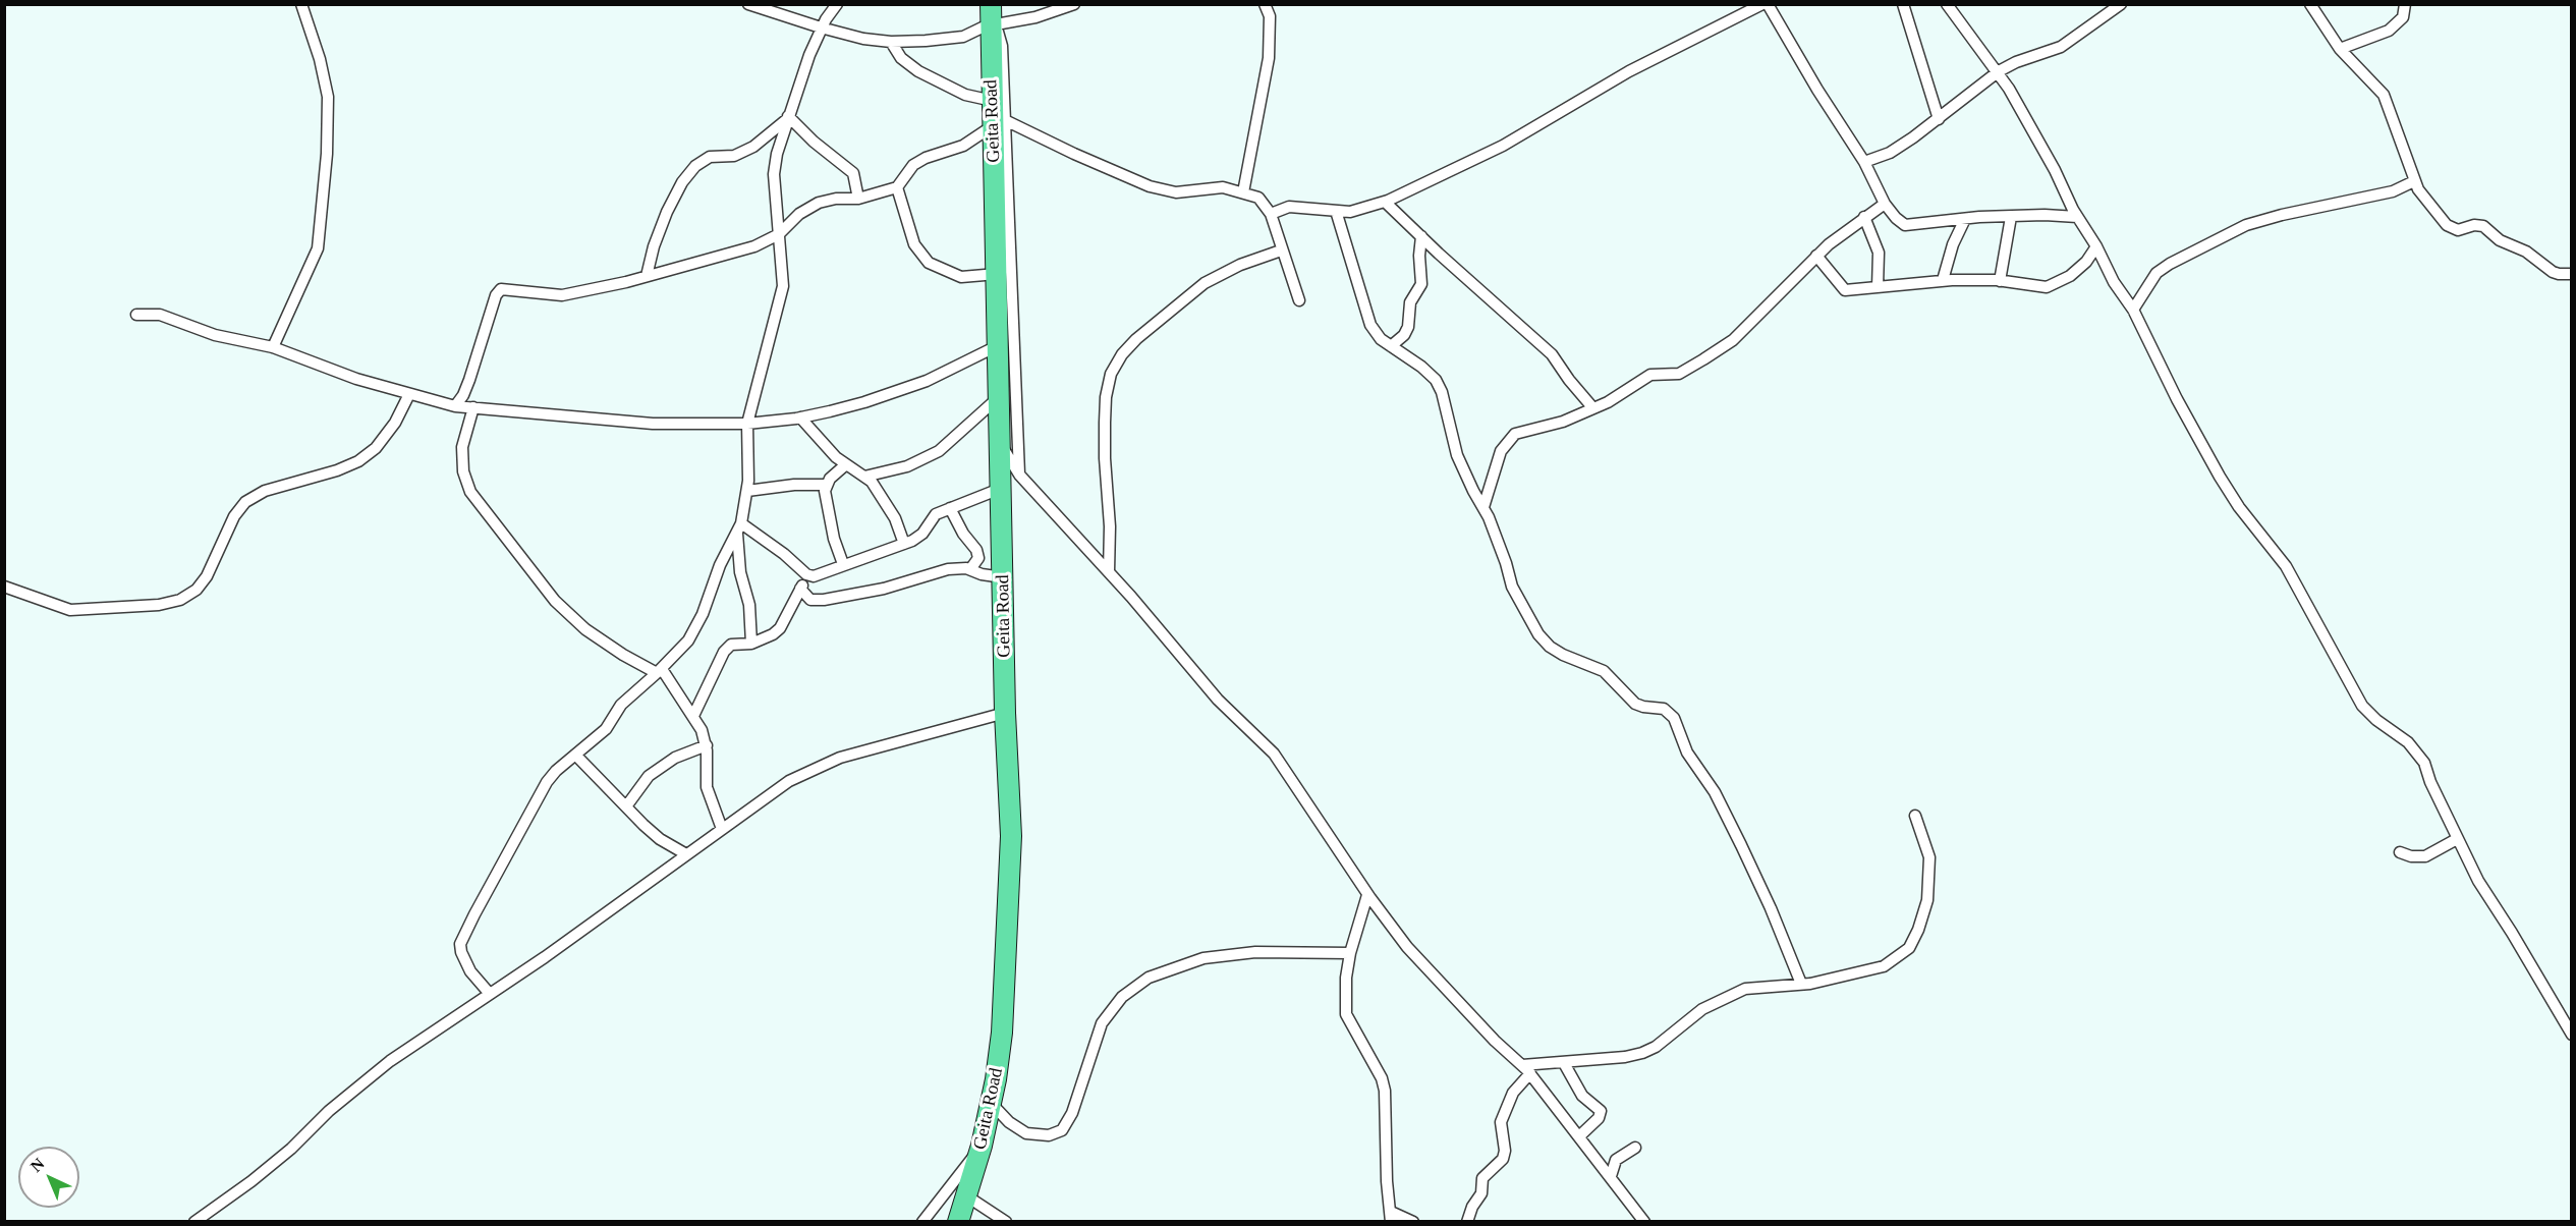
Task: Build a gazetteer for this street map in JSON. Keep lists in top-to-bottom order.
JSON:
{
  "streets": {
    "highway": ["Geita Road"]
  },
  "north": "top left"
}
